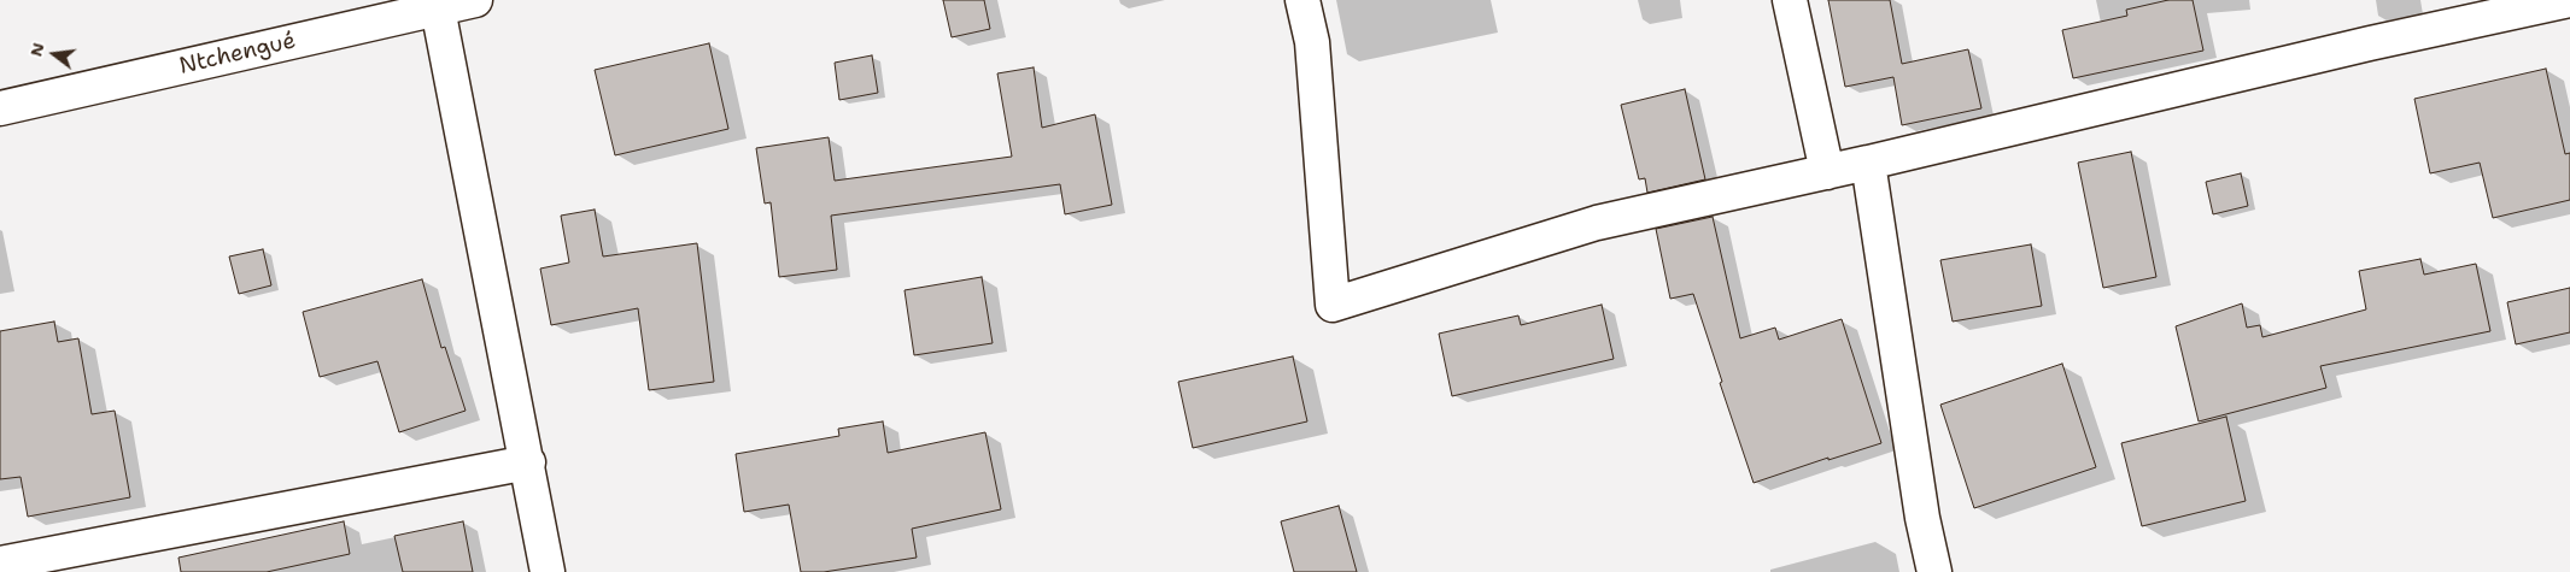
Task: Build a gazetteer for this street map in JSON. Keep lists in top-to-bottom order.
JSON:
{
  "streets": {
    "street": ["Ntchengué"]
  },
  "north": "left"
}
